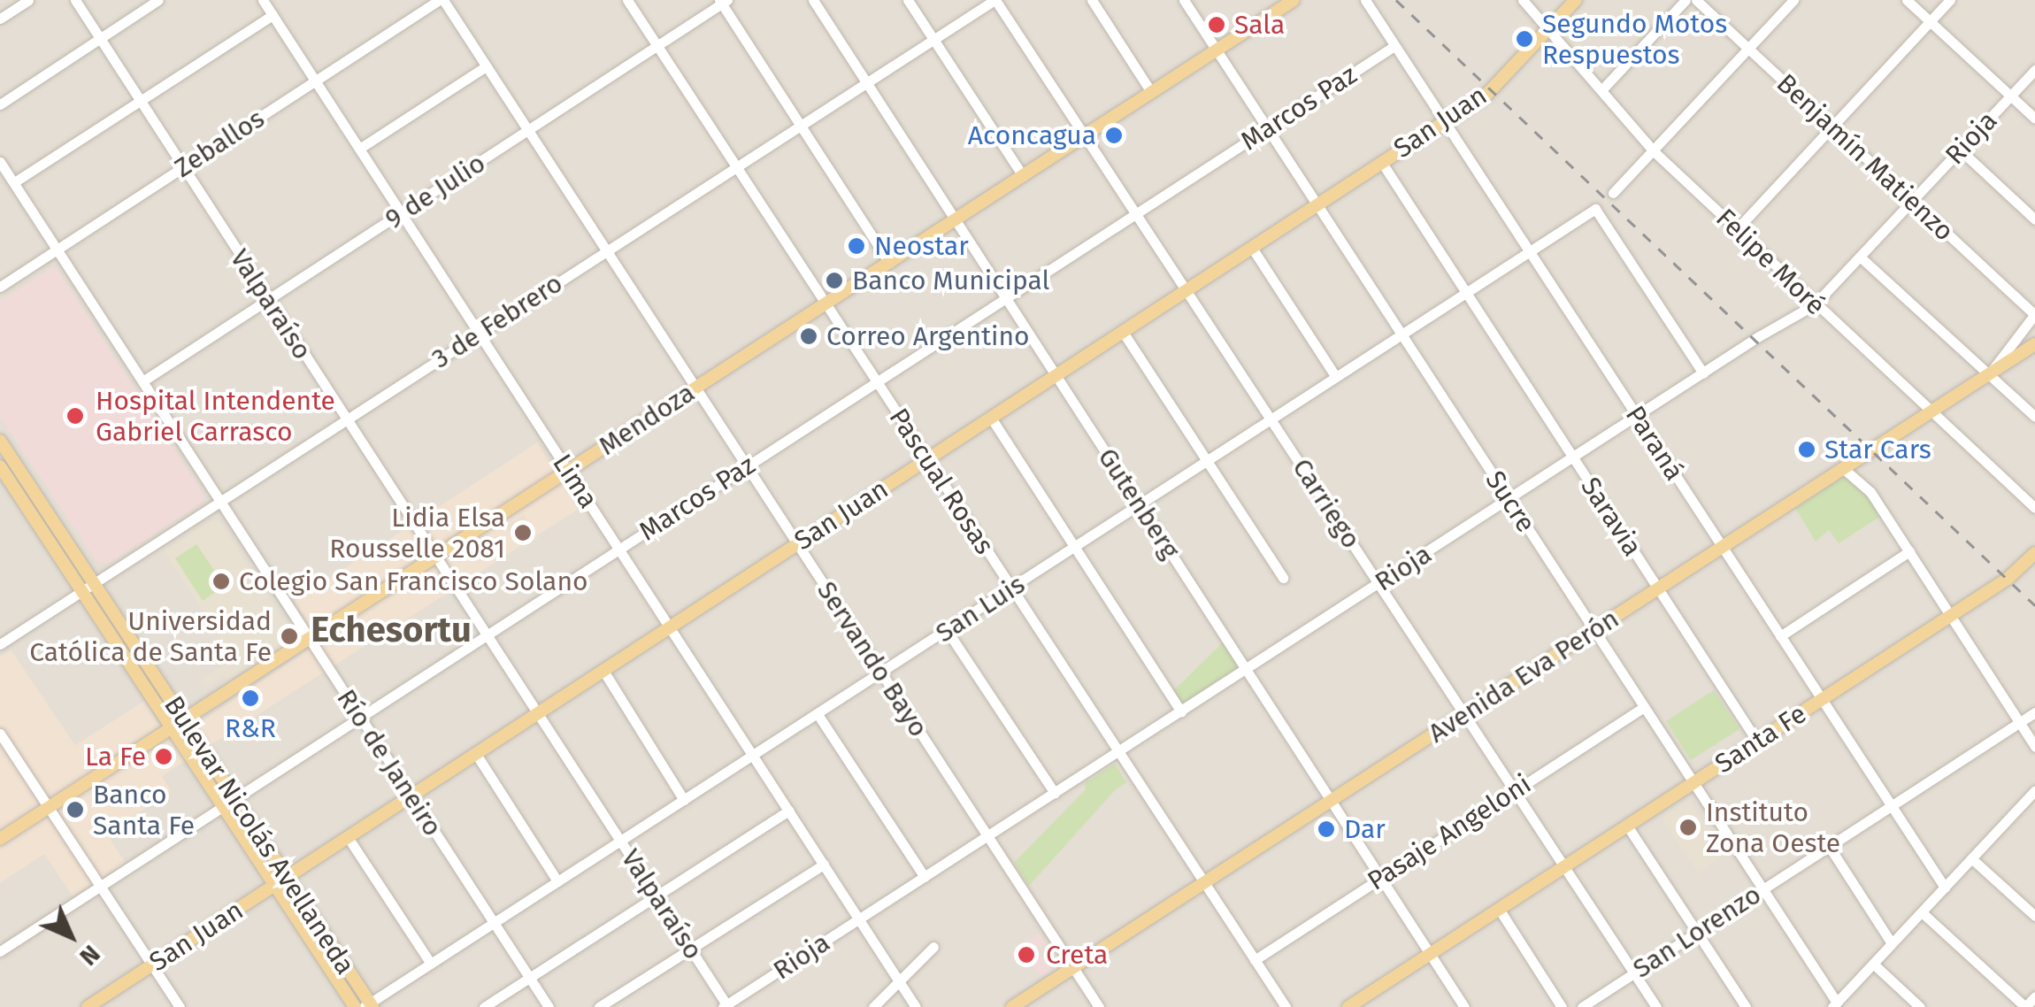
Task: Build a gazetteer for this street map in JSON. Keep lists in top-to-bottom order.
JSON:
{
  "streets": {
    "main road": [
      "San Juan",
      "Mendoza",
      "Avenida Eva Perón",
      "Santa Fe",
      "Bulevar Nicolás Avellaneda"
    ],
    "street": [
      "Marcos Paz",
      "Rioja",
      "Zeballos",
      "Benjamín Matienzo",
      "9 de Julio",
      "Felipe Moré",
      "Valparaíso",
      "3 de Febrero",
      "Paraná",
      "Lima",
      "Pascual Rosas",
      "Sucre",
      "Gutenberg",
      "Carriego",
      "Saravia",
      "San Luis",
      "Servando Bayo",
      "Río de Janeiro",
      "Pasaje Angeloni",
      "San Lorenzo"
    ]
  },
  "crossings": [
    ["Marcos Paz", "Valparaíso"],
    ["Marcos Paz", "Paraná"],
    ["Marcos Paz", "Lima"],
    ["Marcos Paz", "Pascual Rosas"],
    ["Marcos Paz", "Sucre"],
    ["Marcos Paz", "Gutenberg"],
    ["Marcos Paz", "Carriego"],
    ["Marcos Paz", "Servando Bayo"],
    ["Marcos Paz", "Río de Janeiro"],
    ["Marcos Paz", "Bulevar Nicolás Avellaneda"],
    ["San Juan", "Felipe Moré"],
    ["San Juan", "Valparaíso"],
    ["San Juan", "Paraná"],
    ["San Juan", "Lima"],
    ["San Juan", "Pascual Rosas"],
    ["San Juan", "Sucre"],
    ["San Juan", "Gutenberg"],
    ["San Juan", "Carriego"],
    ["San Juan", "Saravia"],
    ["San Juan", "Servando Bayo"],
    ["San Juan", "Río de Janeiro"],
    ["San Juan", "Bulevar Nicolás Avellaneda"],
    ["Rioja", "Benjamín Matienzo"],
    ["Rioja", "Felipe Moré"],
    ["Rioja", "Valparaíso"],
    ["Rioja", "Paraná"],
    ["Rioja", "Lima"],
    ["Rioja", "Pascual Rosas"],
    ["Rioja", "Sucre"],
    ["Rioja", "Gutenberg"],
    ["Rioja", "Carriego"],
    ["Rioja", "Saravia"],
    ["Rioja", "San Luis"],
    ["Rioja", "Servando Bayo"],
    ["Zeballos", "Valparaíso"],
    ["Zeballos", "Lima"],
    ["Zeballos", "Servando Bayo"],
    ["Zeballos", "Río de Janeiro"],
    ["9 de Julio", "Valparaíso"],
    ["9 de Julio", "Lima"],
    ["9 de Julio", "Pascual Rosas"],
    ["9 de Julio", "Servando Bayo"],
    ["9 de Julio", "Río de Janeiro"],
    ["Felipe Moré", "Avenida Eva Perón"],
    ["Valparaíso", "3 de Febrero"],
    ["Valparaíso", "Mendoza"],
    ["Valparaíso", "San Luis"],
    ["3 de Febrero", "Lima"],
    ["3 de Febrero", "Pascual Rosas"],
    ["3 de Febrero", "Gutenberg"],
    ["3 de Febrero", "Carriego"],
    ["3 de Febrero", "Servando Bayo"],
    ["3 de Febrero", "Río de Janeiro"],
    ["3 de Febrero", "Bulevar Nicolás Avellaneda"],
    ["Mendoza", "Lima"],
    ["Mendoza", "Pascual Rosas"],
    ["Mendoza", "Sucre"],
    ["Mendoza", "Gutenberg"],
    ["Mendoza", "Carriego"],
    ["Mendoza", "Servando Bayo"],
    ["Mendoza", "Río de Janeiro"],
    ["Mendoza", "Bulevar Nicolás Avellaneda"],
    ["Paraná", "San Luis"],
    ["Paraná", "Avenida Eva Perón"],
    ["Paraná", "Santa Fe"],
    ["Paraná", "San Lorenzo"],
    ["Lima", "San Luis"],
    ["Pascual Rosas", "San Luis"],
    ["Pascual Rosas", "Avenida Eva Perón"],
    ["Pascual Rosas", "Pasaje Angeloni"],
    ["Sucre", "San Luis"],
    ["Sucre", "Avenida Eva Perón"],
    ["Sucre", "Santa Fe"],
    ["Sucre", "Pasaje Angeloni"],
    ["Sucre", "San Lorenzo"],
    ["Gutenberg", "San Luis"],
    ["Gutenberg", "Avenida Eva Perón"],
    ["Gutenberg", "Santa Fe"],
    ["Gutenberg", "Pasaje Angeloni"],
    ["Carriego", "San Luis"],
    ["Carriego", "Avenida Eva Perón"],
    ["Carriego", "Santa Fe"],
    ["Carriego", "Pasaje Angeloni"],
    ["Carriego", "San Lorenzo"],
    ["Saravia", "San Luis"],
    ["Saravia", "Avenida Eva Perón"],
    ["Saravia", "Santa Fe"],
    ["San Luis", "Servando Bayo"],
    ["San Luis", "Río de Janeiro"],
    ["San Luis", "Bulevar Nicolás Avellaneda"],
    ["Servando Bayo", "Avenida Eva Perón"]
  ],
  "districts": ["Echesortu"],
  "places": [
    "Sala",
    "Segundo Motos Respuestos",
    "Aconcagua",
    "Neostar",
    "Banco Municipal",
    "Correo Argentino",
    "Hospital Intendente Gabriel Carrasco",
    "Star Cars",
    "Lidia Elsa Rousselle 2081",
    "Colegio San Francisco Solano",
    "Universidad Católica de Santa Fe",
    "R&R",
    "La Fe",
    "Banco Santa Fe",
    "Instituto Zona Oeste",
    "Dar",
    "Creta"
  ],
  "north": "bottom right"
}
